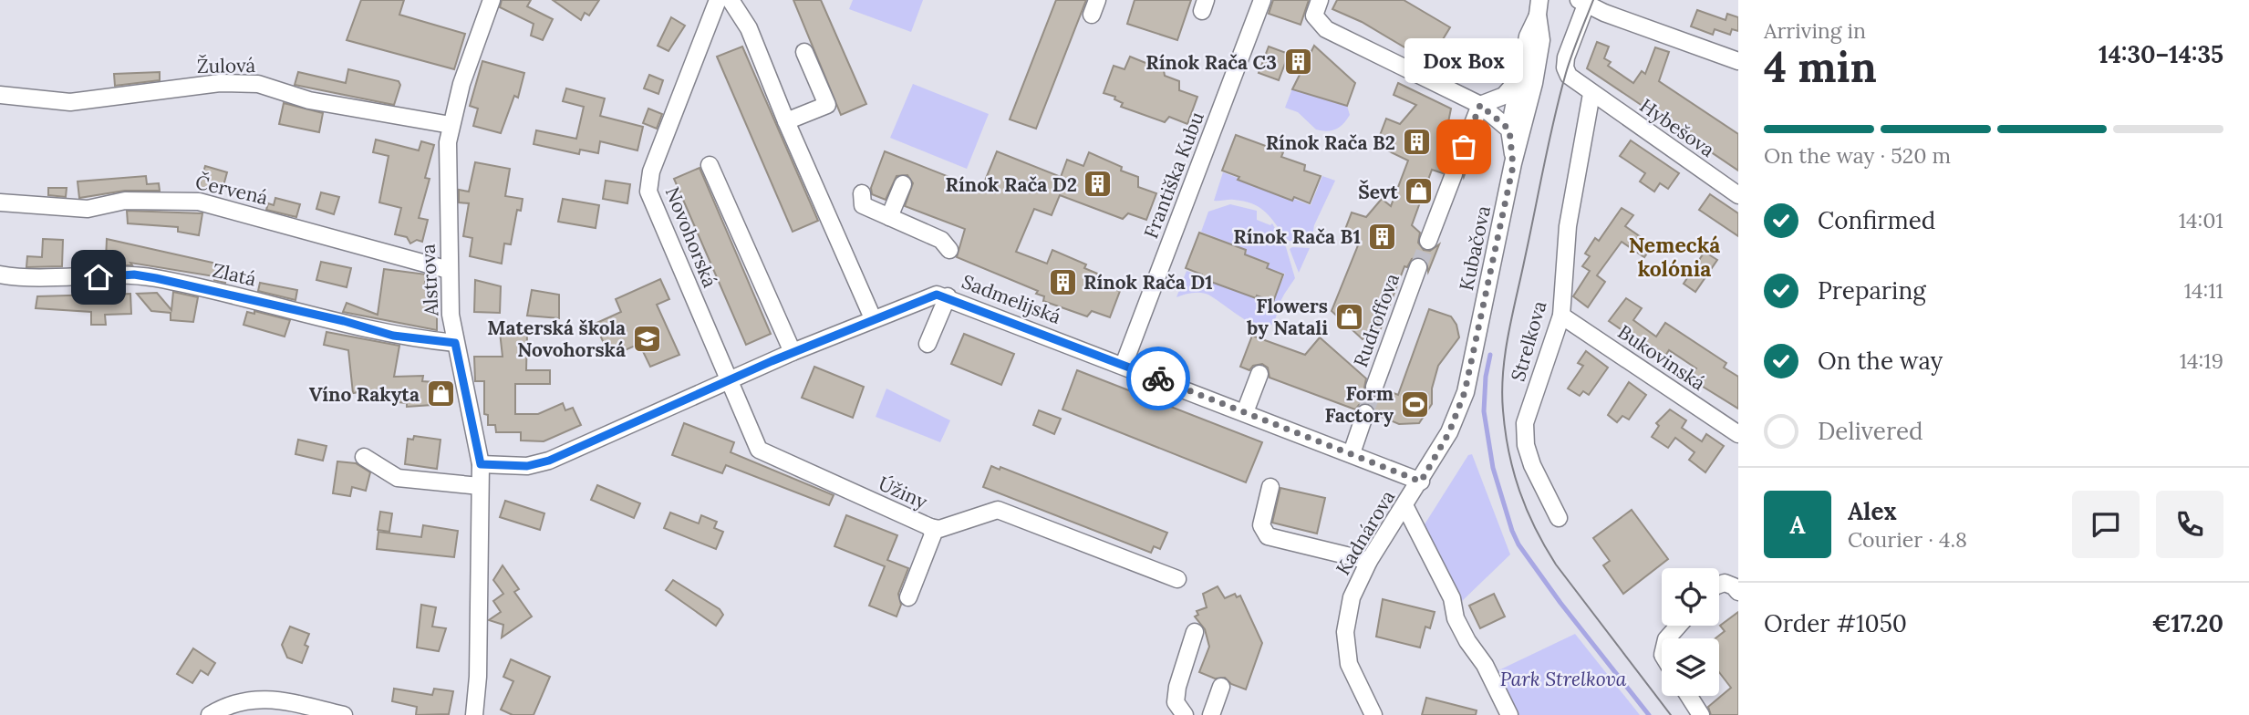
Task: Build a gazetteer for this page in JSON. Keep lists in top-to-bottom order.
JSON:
{
  "streets": {
    "street": [
      "Žulová",
      "Hybešova",
      "Františka Kubu",
      "Červená",
      "Novohorská",
      "Kubačova",
      "Zlatá",
      "Alstrova",
      "Sadmelijská",
      "Rudroffova",
      "Strelkova",
      "Bukovinská",
      "Úžiny",
      "Kadnárova"
    ]
  },
  "crossings": [
    ["Žulová", "Alstrova"],
    ["Hybešova", "Strelkova"],
    ["Františka Kubu", "Sadmelijská"],
    ["Červená", "Alstrova"],
    ["Novohorská", "Sadmelijská"],
    ["Novohorská", "Úžiny"],
    ["Kubačova", "Sadmelijská"],
    ["Kubačova", "Kadnárova"],
    ["Zlatá", "Alstrova"],
    ["Alstrova", "Sadmelijská"],
    ["Sadmelijská", "Úžiny"],
    ["Sadmelijská", "Kadnárova"],
    ["Strelkova", "Bukovinská"]
  ],
  "districts": ["Nemecká kolónia"],
  "parks": ["Park Strelkova"],
  "places": {
    "building": [
      "Rínok Rača C3",
      "Rínok Rača B2",
      "Rínok Rača D2",
      "Rínok Rača B1",
      "Rínok Rača D1"
    ],
    "other": ["Dox Box"],
    "shop": ["Ševt", "Flowers by Natali", "Víno Rakyta"],
    "school or university": ["Materská škola Novohorská"],
    "sports": ["Form Factory"]
  },
  "page": {
    "heading": ["4 min", "Arriving in", "14:30–14:35"],
    "panel": [
      "Alex",
      "Courier · 4.8",
      "Order #1050",
      "€17.20"
    ],
    "bubble": "Dox Box",
    "bar": "On the way · 520 m",
    "list": [
      ["Confirmed", "14:01"],
      ["Preparing", "14:11"],
      ["On the way", "14:19"],
      "Delivered"
    ],
    "round": "A"
  }
}
